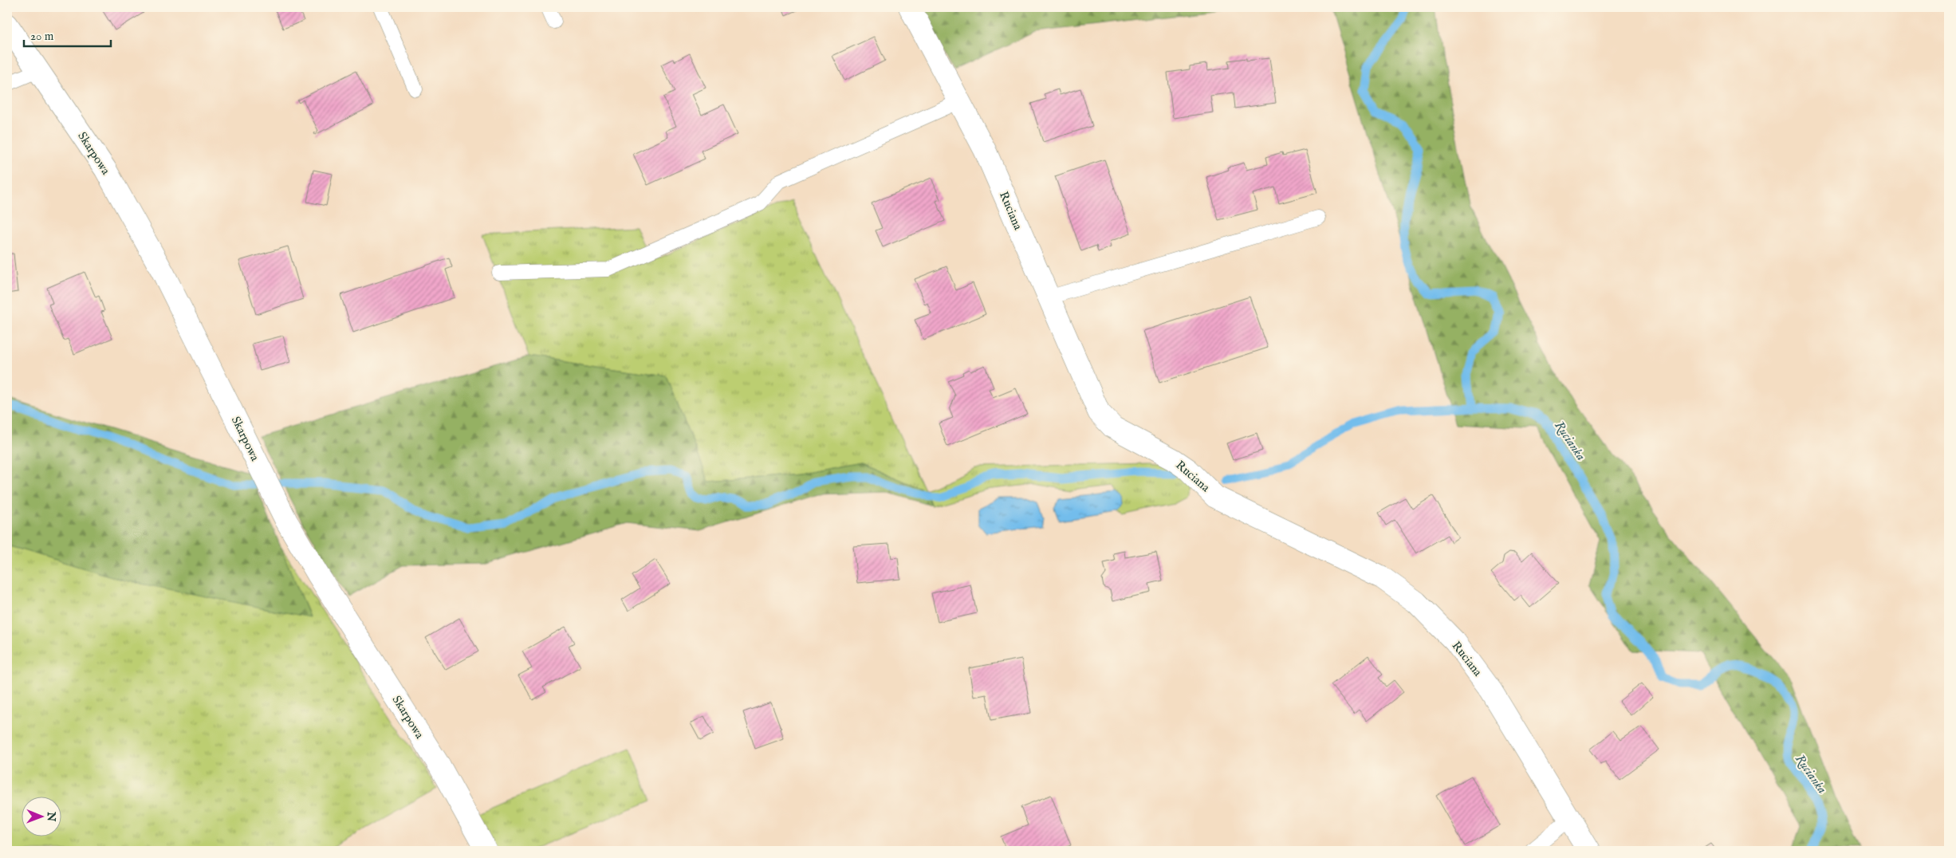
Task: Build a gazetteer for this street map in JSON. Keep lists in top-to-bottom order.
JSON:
{
  "streets": {
    "street": ["Skarpowa", "Ruciana"]
  },
  "water": ["Rucianka"],
  "scale_bar": "20 m",
  "north": "right"
}
